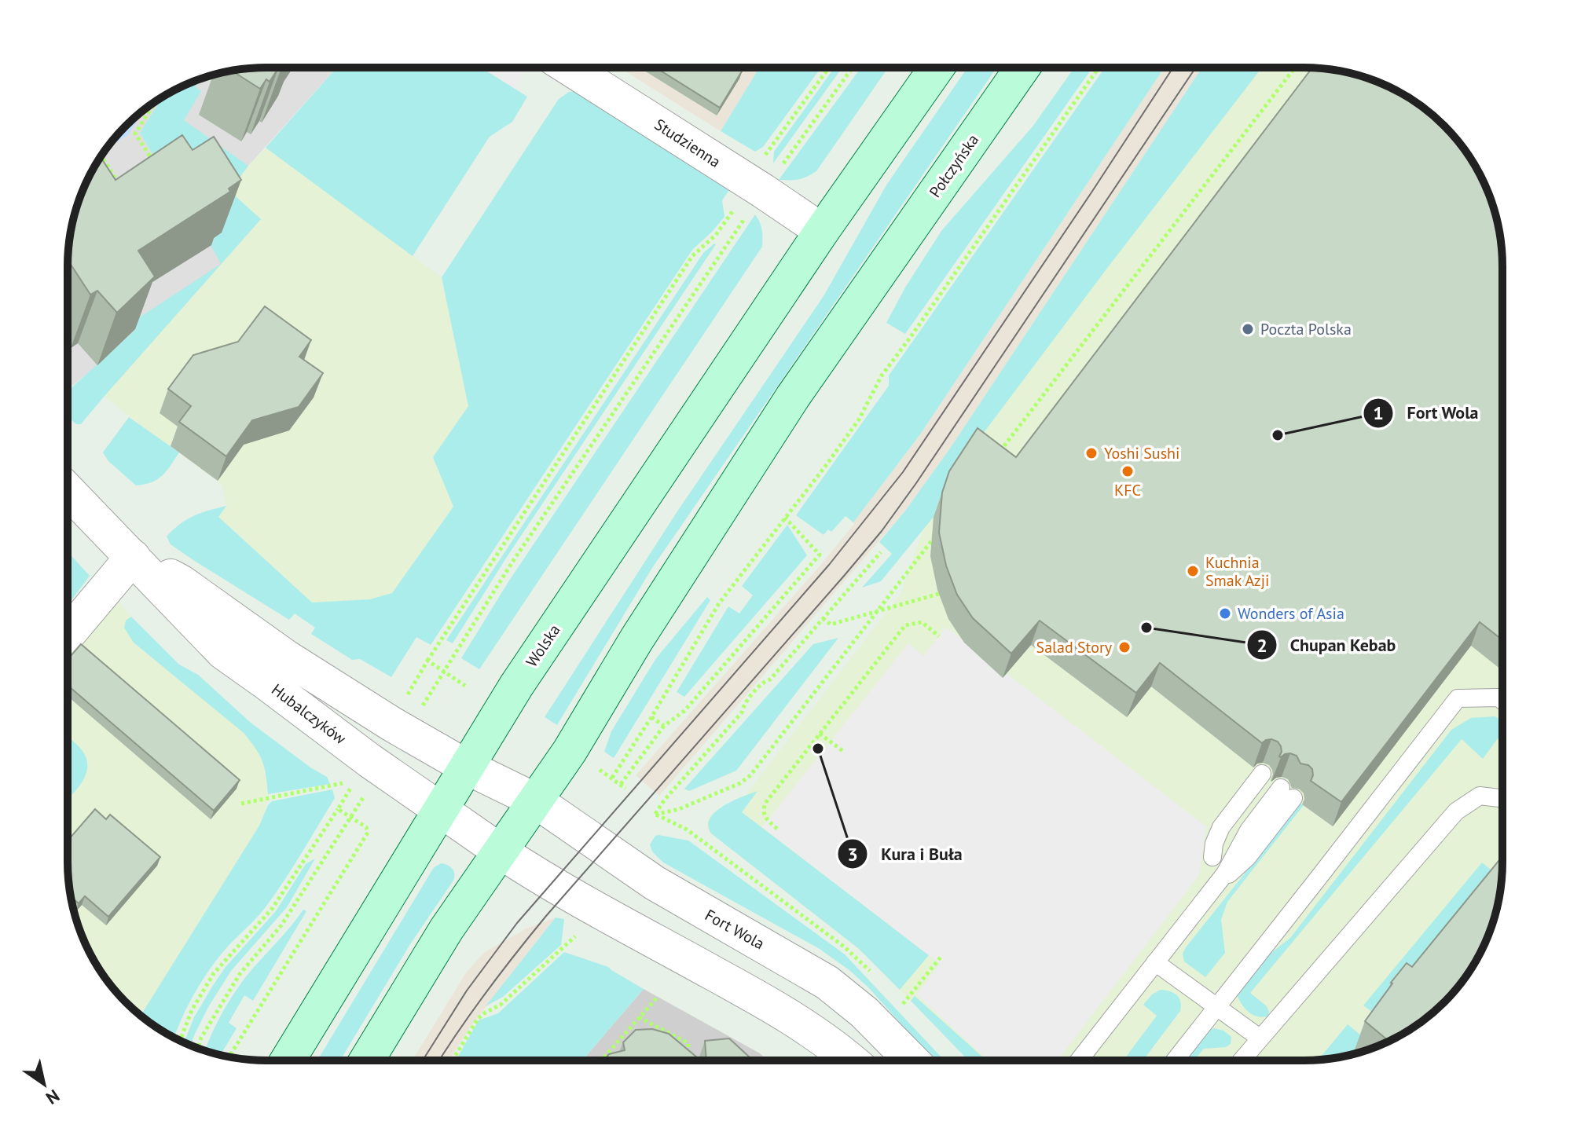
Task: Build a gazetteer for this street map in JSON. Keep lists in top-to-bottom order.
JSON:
{
  "streets": {
    "main road": ["Połczyńska", "Wolska"],
    "street": ["Studzienna", "Hubalczyków", "Fort Wola"]
  },
  "crossings": [
    ["Studzienna", "Wolska"],
    ["Połczyńska", "Hubalczyków"],
    ["Połczyńska", "Fort Wola"],
    ["Wolska", "Hubalczyków"],
    ["Hubalczyków", "Fort Wola"]
  ],
  "places": [
    "Poczta Polska",
    "Fort Wola",
    "Yoshi Sushi",
    "KFC",
    "Kuchnia Smak Azji",
    "Wonders of Asia",
    "Chupan Kebab",
    "Salad Story",
    "Kura i Buła"
  ],
  "north": "bottom right"
}
